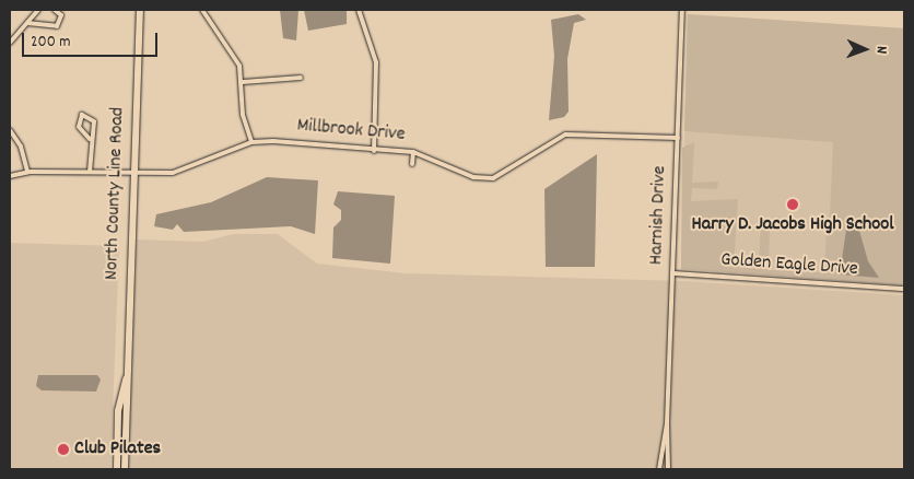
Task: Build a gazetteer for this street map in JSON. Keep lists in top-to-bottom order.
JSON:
{
  "streets": {
    "street": [
      "Millbrook Drive",
      "North County Line Road",
      "Harnish Drive",
      "Golden Eagle Drive"
    ]
  },
  "crossings": [
    ["Millbrook Drive", "North County Line Road"],
    ["Millbrook Drive", "Harnish Drive"],
    ["Harnish Drive", "Golden Eagle Drive"]
  ],
  "places": ["Harry D. Jacobs High School", "Club Pilates"],
  "scale_bar": "200 m",
  "north": "right"
}
